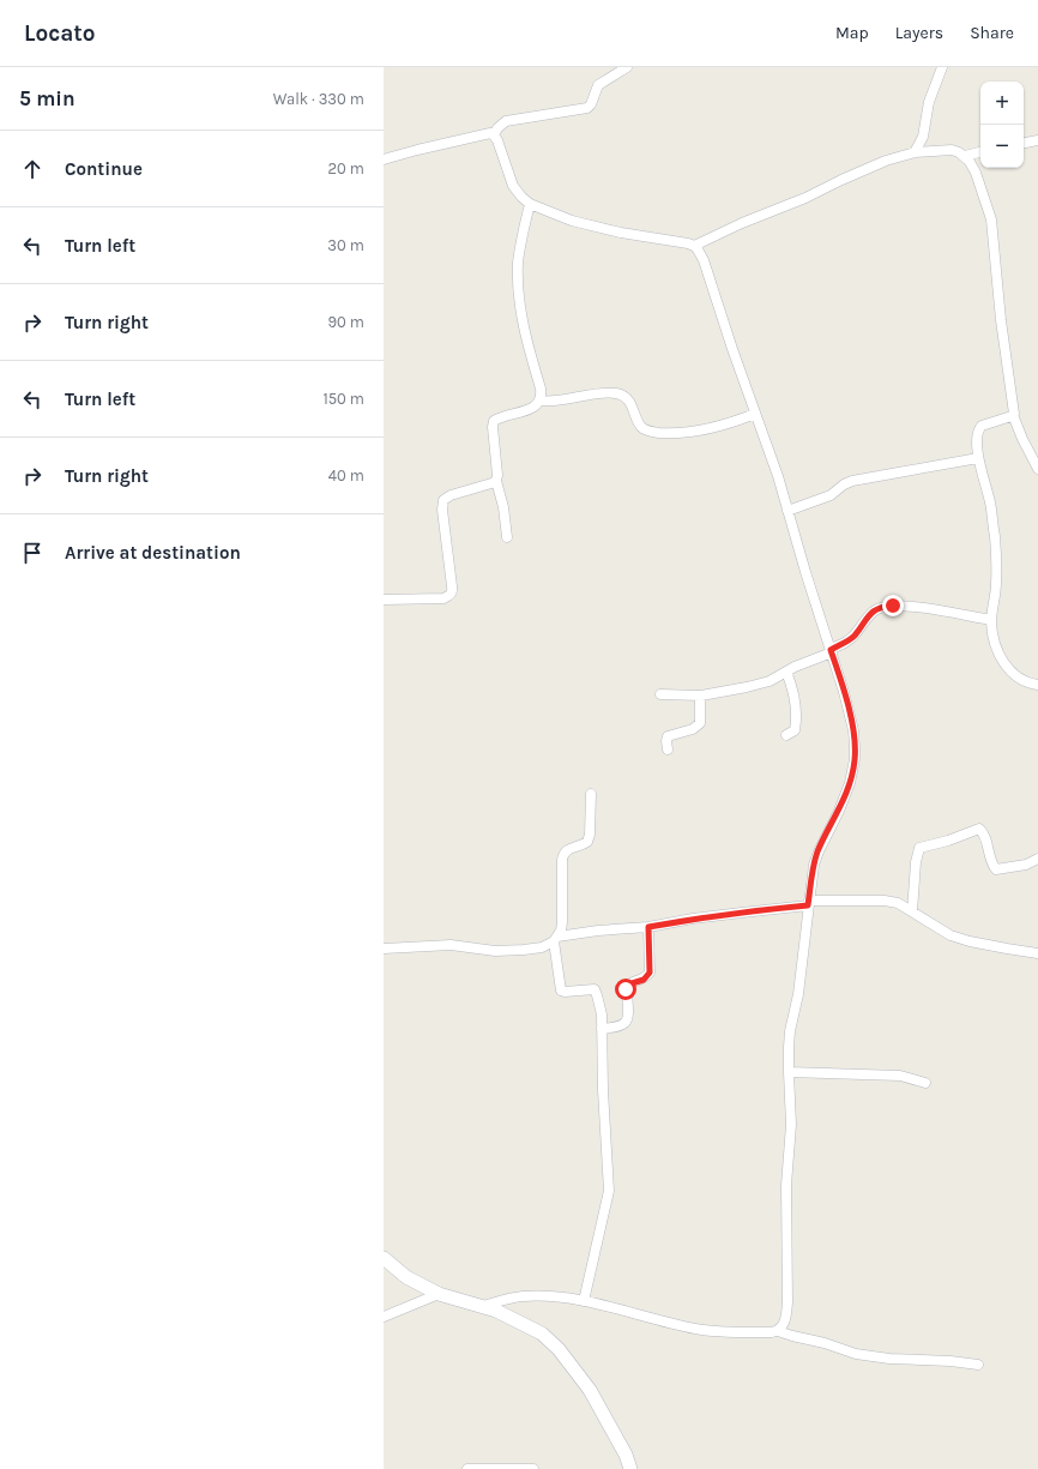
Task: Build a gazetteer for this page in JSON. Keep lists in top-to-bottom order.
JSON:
{
  "page": {
    "header": "Locato",
    "nav": ["Map", "Layers", "Share"],
    "heading": ["5 min", "Walk · 330 m"],
    "map_buttons": ["+", "−"],
    "list": [
      ["Continue", "20 m"],
      ["Turn left", "30 m"],
      ["Turn right", "90 m"],
      ["Turn left", "150 m"],
      ["Turn right", "40 m"],
      "Arrive at destination"
    ]
  }
}
